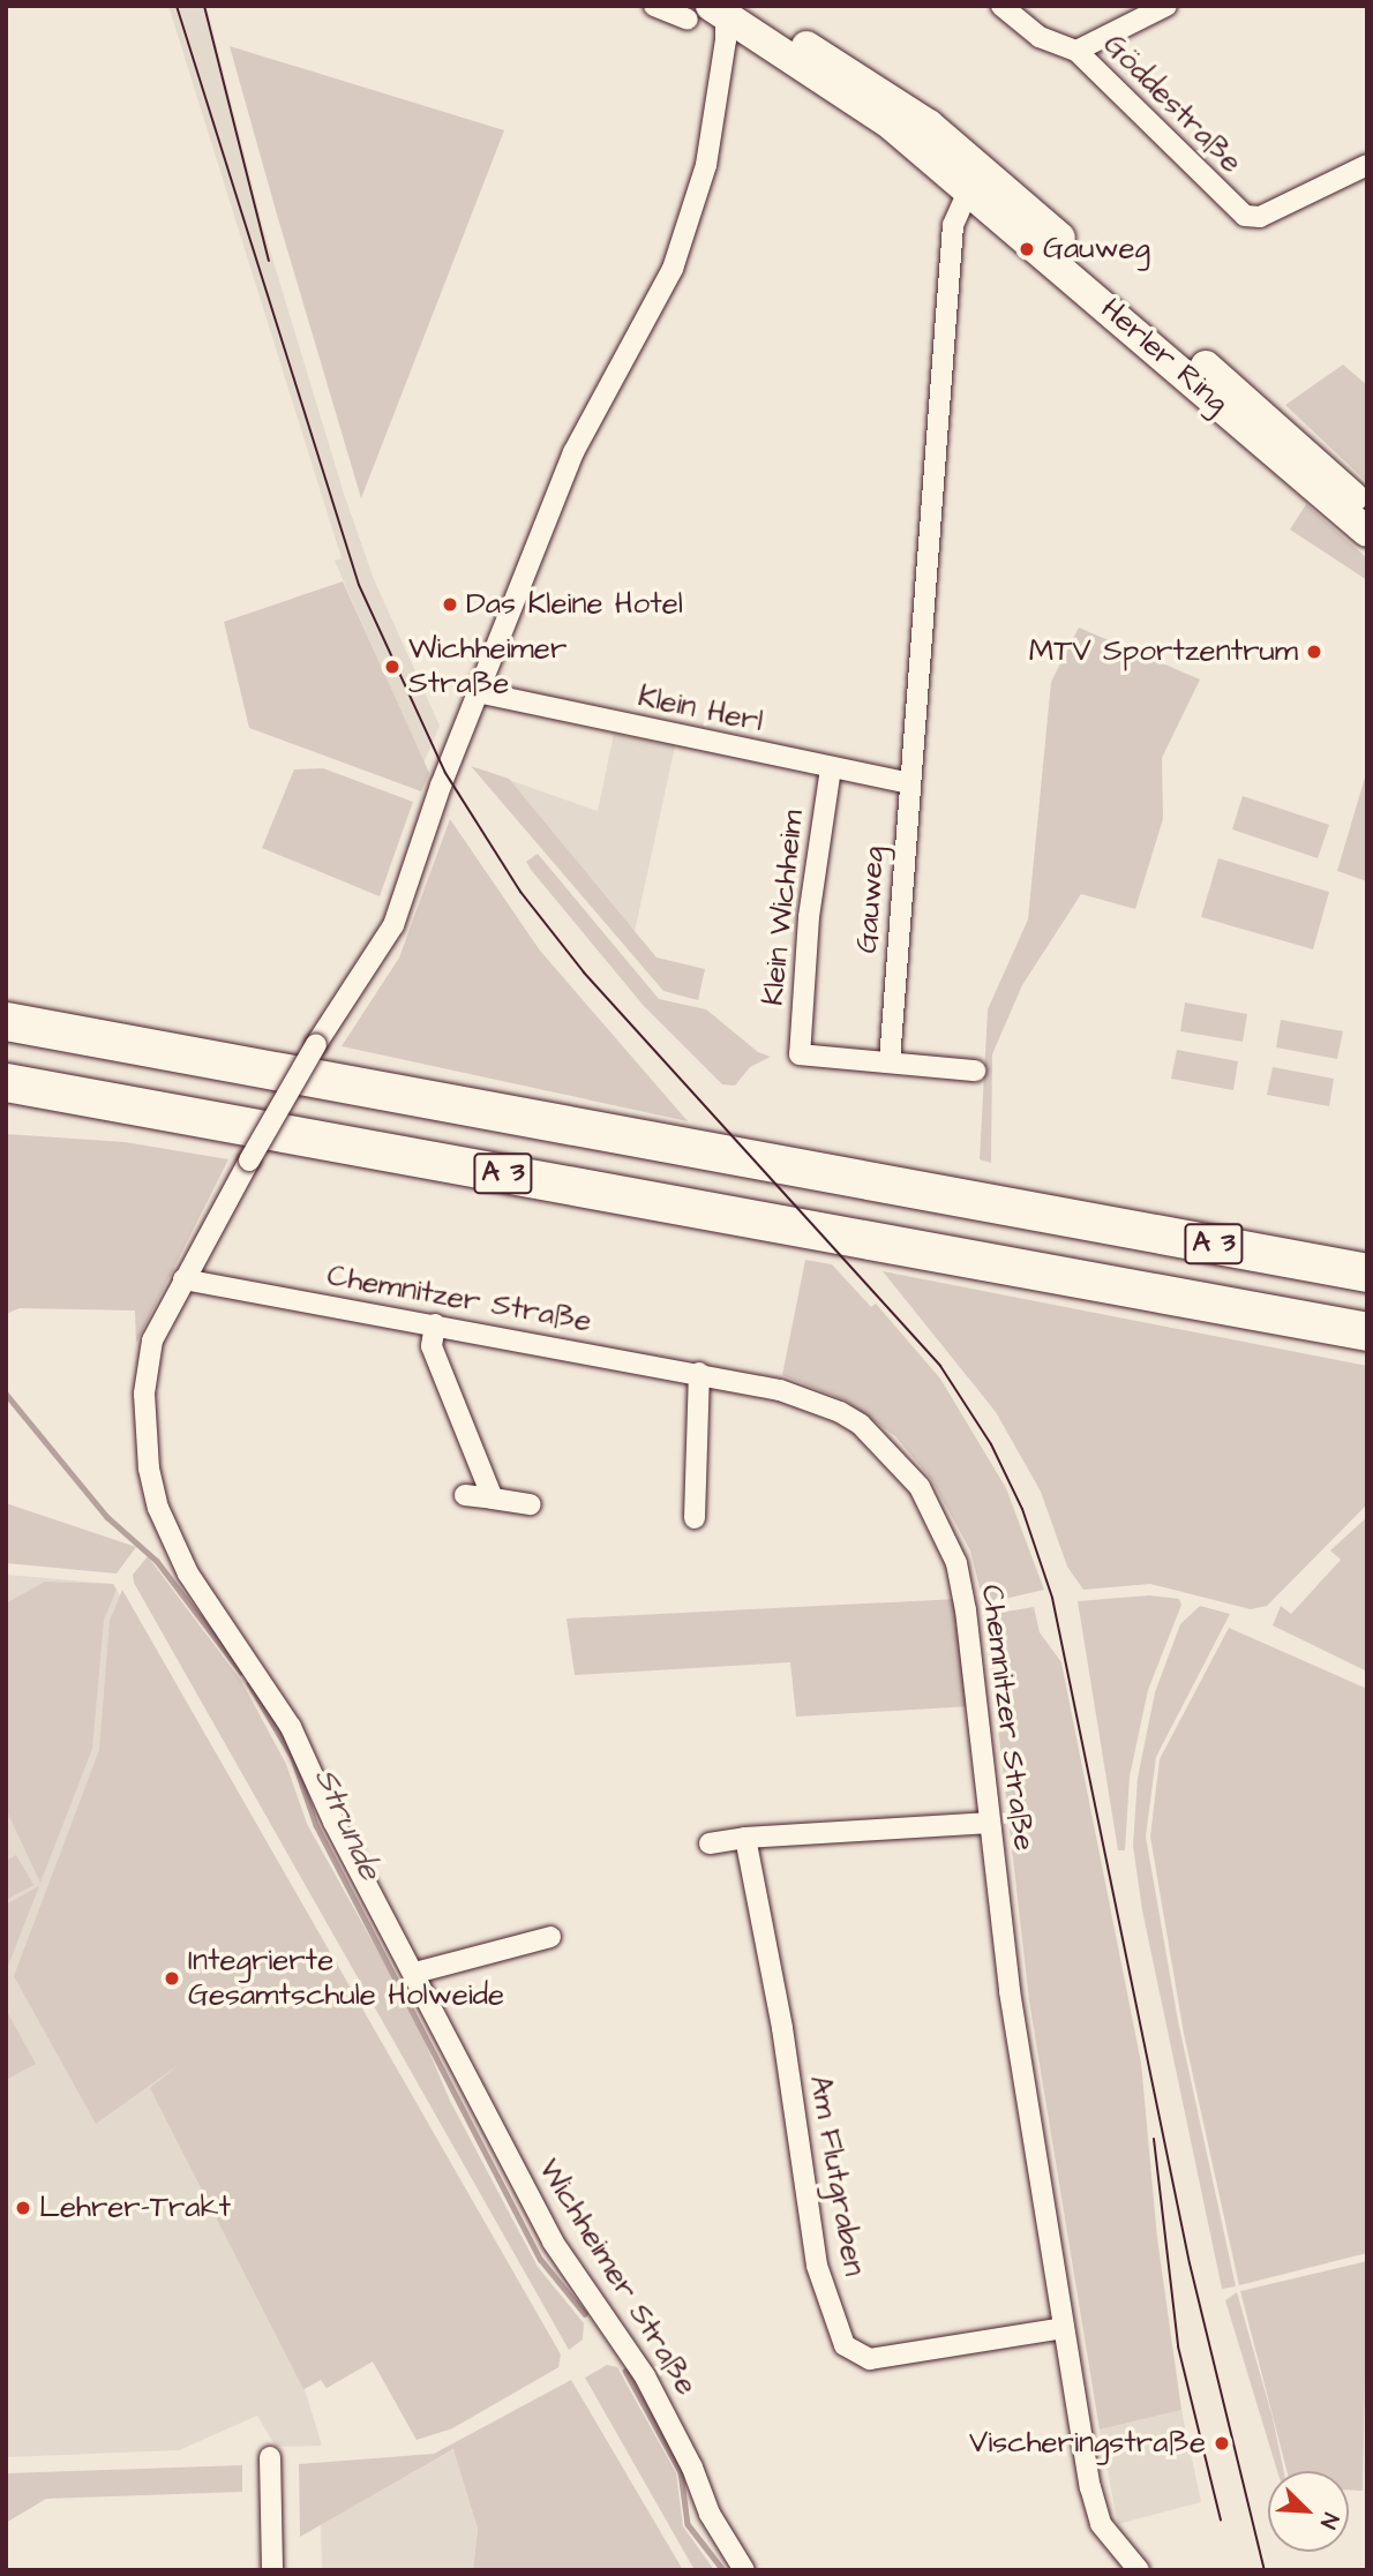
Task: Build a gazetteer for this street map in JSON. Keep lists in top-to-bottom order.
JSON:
{
  "streets": {
    "highway": ["A 3"],
    "main road": ["Herler Ring"],
    "street": [
      "Göddestraße",
      "Klein Herl",
      "Gauweg",
      "Klein Wichheim",
      "Chemnitzer Straße",
      "Am Flutgraben",
      "Wichheimer Straße"
    ]
  },
  "crossings": [
    ["Herler Ring", "Gauweg"],
    ["Herler Ring", "Wichheimer Straße"],
    ["Klein Herl", "Gauweg"],
    ["Klein Herl", "Klein Wichheim"],
    ["Klein Herl", "Wichheimer Straße"],
    ["Gauweg", "Klein Wichheim"],
    ["Chemnitzer Straße", "Am Flutgraben"],
    ["Chemnitzer Straße", "Wichheimer Straße"]
  ],
  "water": ["Strunde"],
  "places": [
    "Gauweg",
    "Das Kleine Hotel",
    "MTV Sportzentrum",
    "Wichheimer Straße",
    "Integrierte Gesamtschule Holweide",
    "Lehrer-Trakt",
    "Vischeringstraße"
  ],
  "north": "bottom right"
}
